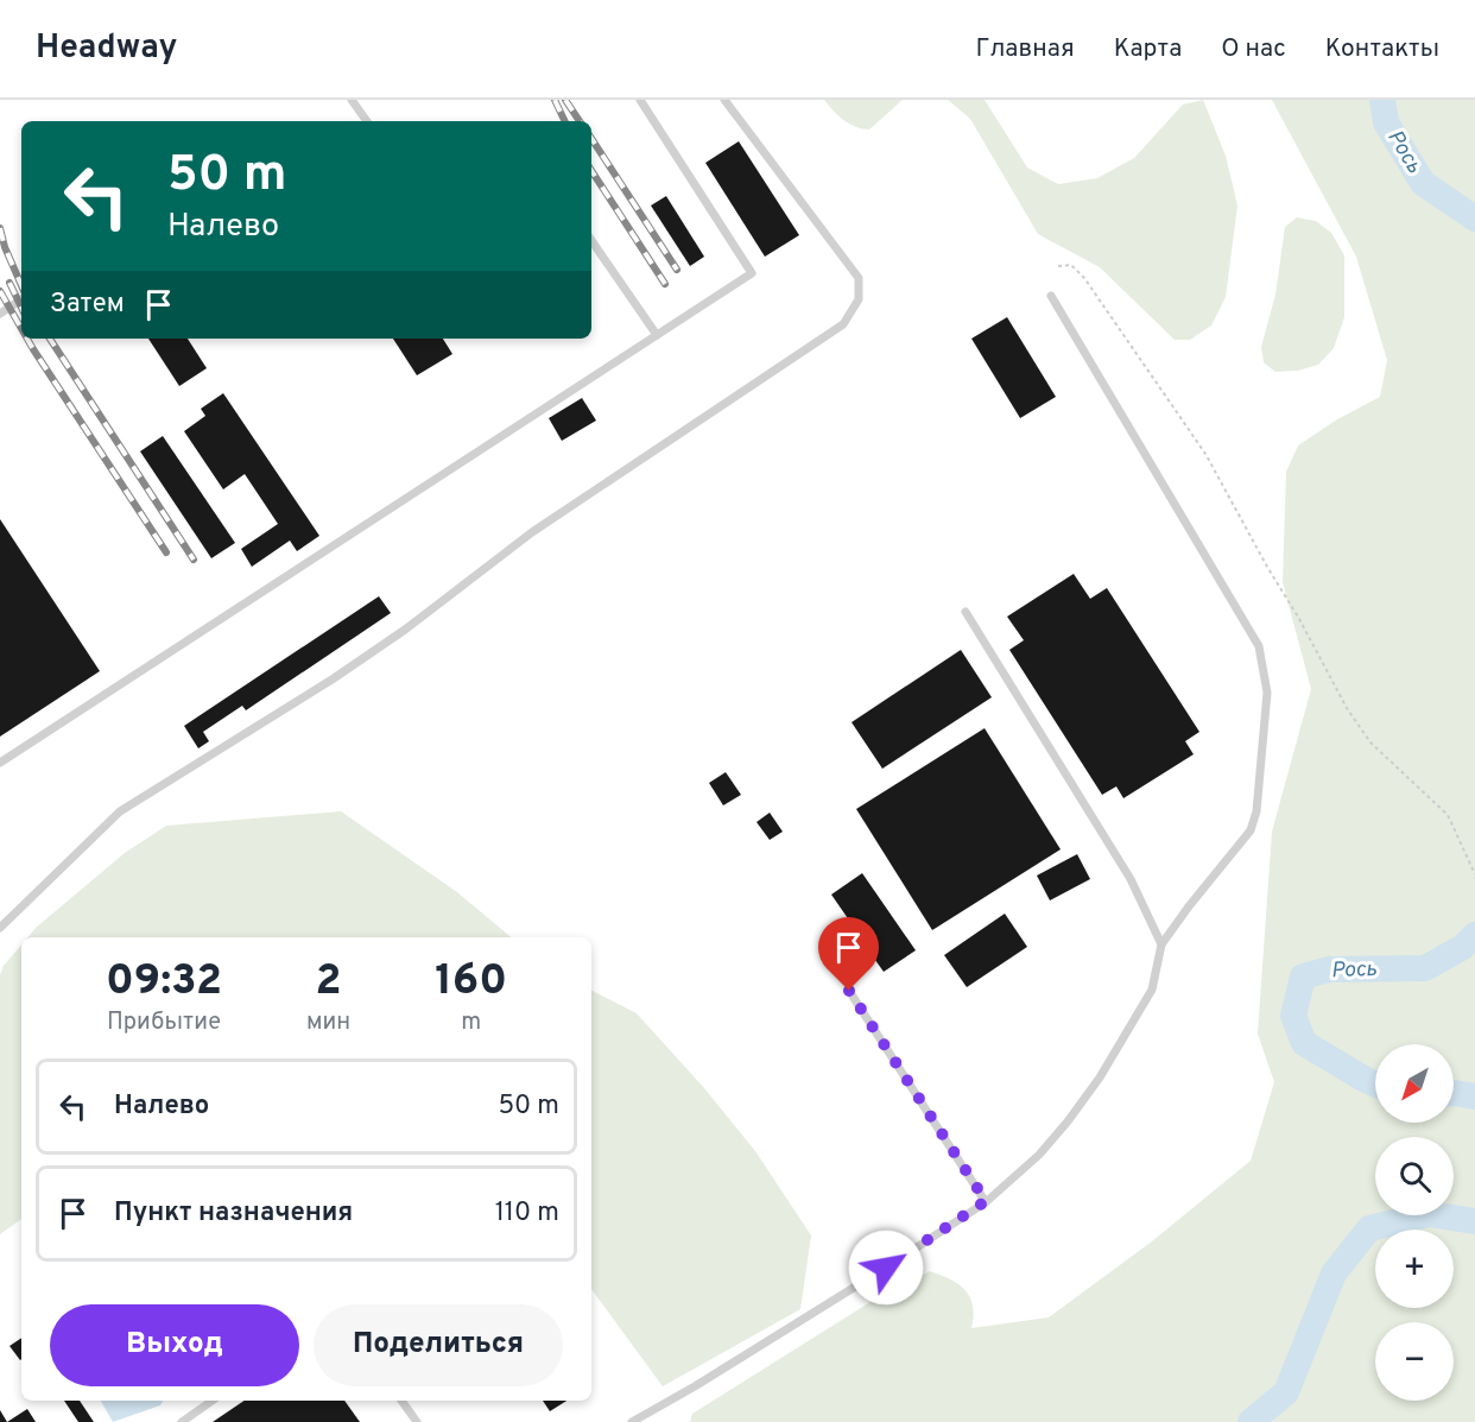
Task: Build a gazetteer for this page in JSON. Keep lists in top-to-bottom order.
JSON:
{
  "water": ["Рось"],
  "north": "bottom left",
  "page": {
    "header": "Headway",
    "nav": [
      "Главная",
      "Карта",
      "О нас",
      "Контакты"
    ],
    "turn": ["50 m", "Налево"],
    "then": "Затем",
    "eta": [
      "09:32",
      "Прибытие",
      "2",
      "мин",
      "160",
      "m"
    ],
    "map_buttons": ["+", "−"],
    "list": [
      {
        "name": "Налево",
        "value": "50 m"
      },
      {
        "name": "Пункт назначения",
        "value": "110 m"
      }
    ],
    "buttons": ["Выход", "Поделиться"]
  }
}
